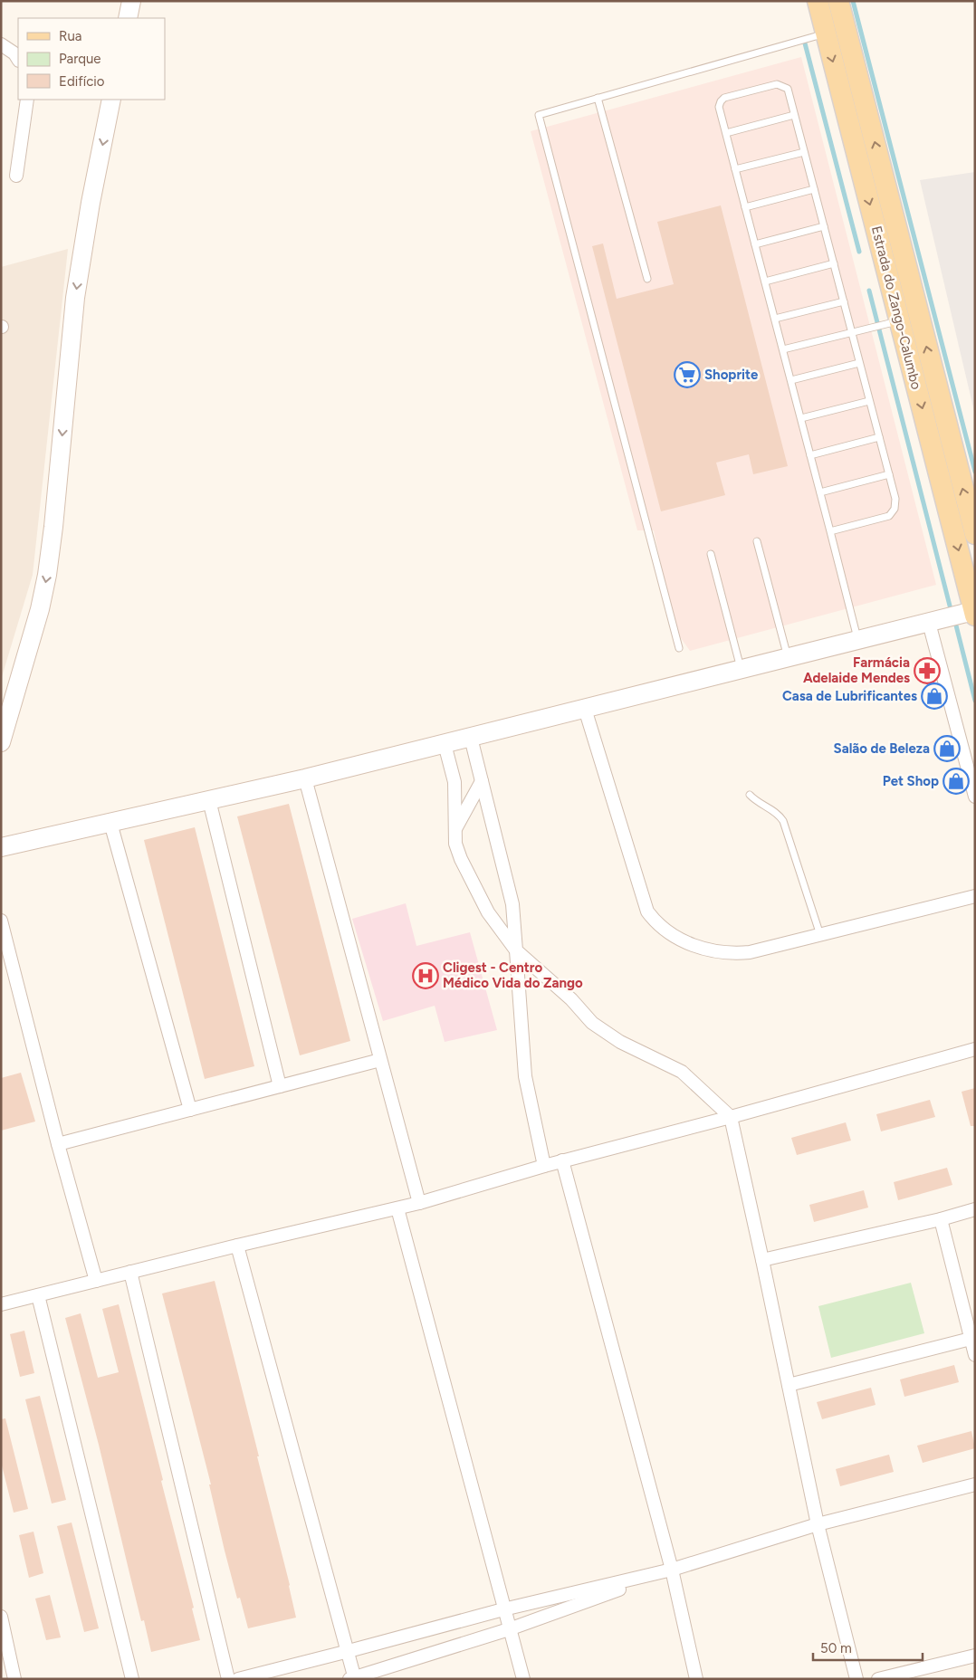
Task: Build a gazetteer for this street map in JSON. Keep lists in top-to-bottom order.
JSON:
{
  "streets": {
    "main road": ["Estrada do Zango-Calumbo"]
  },
  "places": {
    "supermarket": ["Shoprite"],
    "pharmacy": ["Farmácia Adelaide Mendes"],
    "shop": ["Casa de Lubrificantes", "Salão de Beleza", "Pet Shop"],
    "hospital": ["Cligest - Centro Médico Vida do Zango"]
  },
  "legend": ["Rua", "Parque", "Edifício"],
  "scale_bar": "50 m"
}
